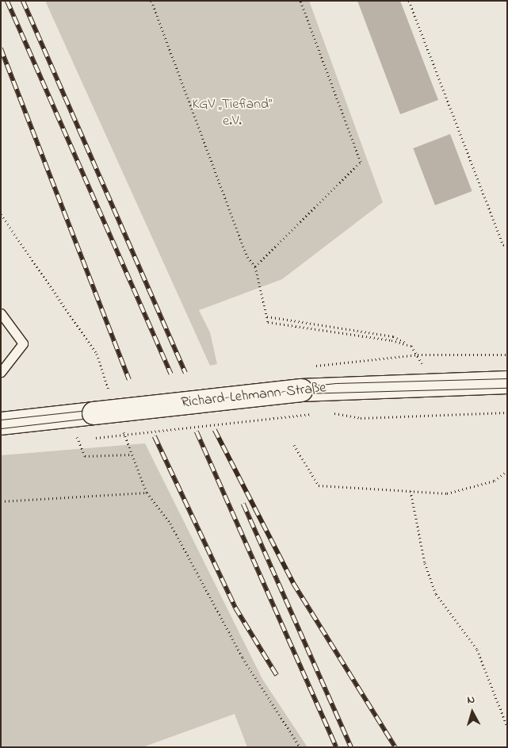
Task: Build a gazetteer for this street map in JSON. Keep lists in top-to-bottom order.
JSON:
{
  "streets": {
    "main road": ["Richard-Lehmann-Straße"]
  },
  "parks": ["KGV „Tiefland“ e.V."],
  "north": "top"
}
